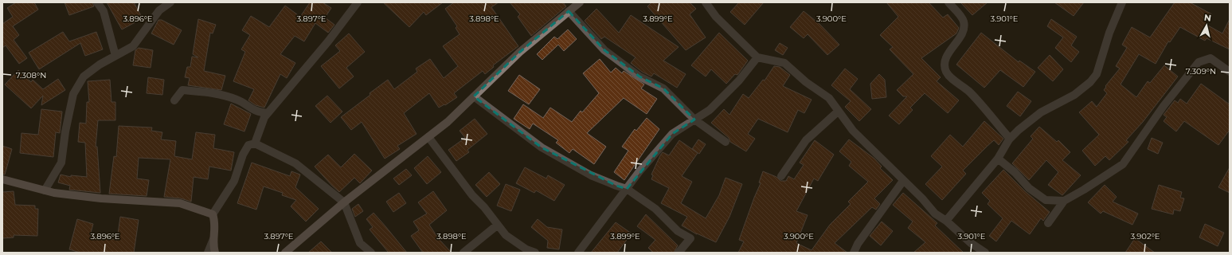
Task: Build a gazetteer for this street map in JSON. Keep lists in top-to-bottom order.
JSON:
{
  "north": "top",
  "coordinates": [
    "3.896°E",
    "3.897°E",
    "3.898°E",
    "3.899°E",
    "3.900°E",
    "3.901°E",
    "7.309°N",
    "7.308°N",
    "3.902°E"
  ]
}
